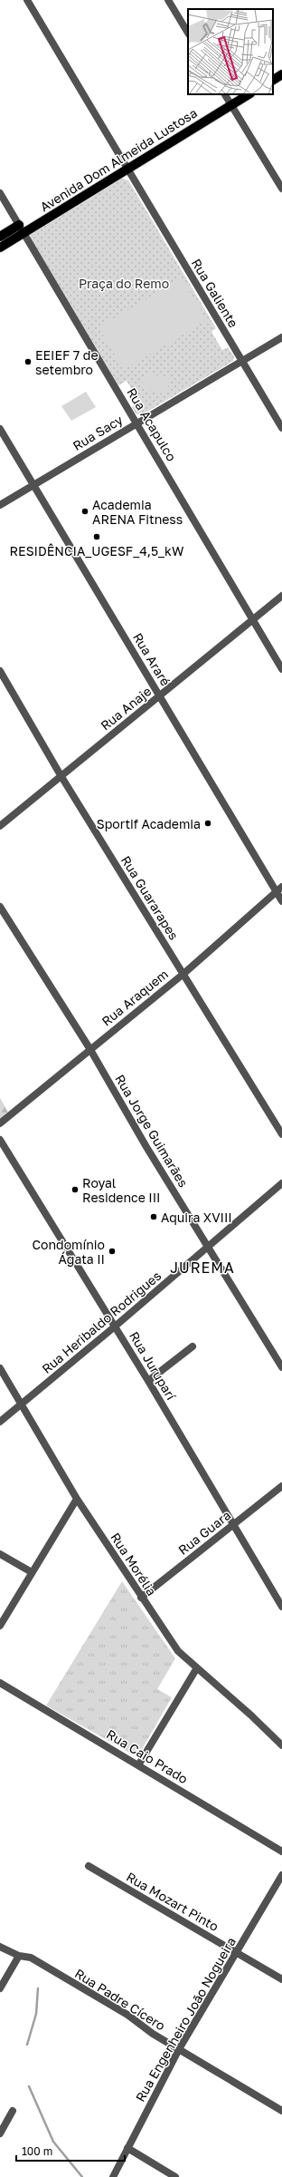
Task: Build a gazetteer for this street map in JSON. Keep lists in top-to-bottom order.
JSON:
{
  "streets": {
    "main road": ["Avenida Dom Almeida Lustosa"],
    "street": [
      "Rua Galiente",
      "Rua Acapulco",
      "Rua Sacy",
      "Rua Araré",
      "Rua Anaje",
      "Rua Guararapes",
      "Rua Araquem",
      "Rua Jorge Guimarães",
      "Rua Heribaldo Rodrigues",
      "Rua Juruparí",
      "Rua Guara",
      "Rua Morélia",
      "Rua Caio Prado",
      "Rua Mozart Pinto",
      "Rua Padre Cícero",
      "Rua Engenheiro João Nogueira"
    ]
  },
  "crossings": [
    ["Avenida Dom Almeida Lustosa", "Rua Galiente"],
    ["Avenida Dom Almeida Lustosa", "Rua Acapulco"],
    ["Rua Galiente", "Rua Sacy"],
    ["Rua Acapulco", "Rua Sacy"],
    ["Rua Acapulco", "Rua Anaje"],
    ["Rua Sacy", "Rua Araré"],
    ["Rua Araré", "Rua Anaje"],
    ["Rua Araré", "Rua Araquem"],
    ["Rua Anaje", "Rua Guararapes"],
    ["Rua Guararapes", "Rua Araquem"],
    ["Rua Araquem", "Rua Jorge Guimarães"],
    ["Rua Jorge Guimarães", "Rua Heribaldo Rodrigues"],
    ["Rua Heribaldo Rodrigues", "Rua Juruparí"],
    ["Rua Heribaldo Rodrigues", "Rua Morélia"],
    ["Rua Juruparí", "Rua Guara"],
    ["Rua Guara", "Rua Morélia"],
    ["Rua Mozart Pinto", "Rua Engenheiro João Nogueira"],
    ["Rua Padre Cícero", "Rua Engenheiro João Nogueira"]
  ],
  "districts": ["JUREMA"],
  "parks": ["Praça do Remo"],
  "places": [
    "EEIEF 7 de setembro",
    "Academia ARENA Fitness",
    "RESIDÊNCIA_UGESF_4,5_kW",
    "Sportif Academia",
    "Royal Residence III",
    "Aquira XVIII",
    "Condomínio Ágata II"
  ],
  "scale_bar": "100 m"
}
